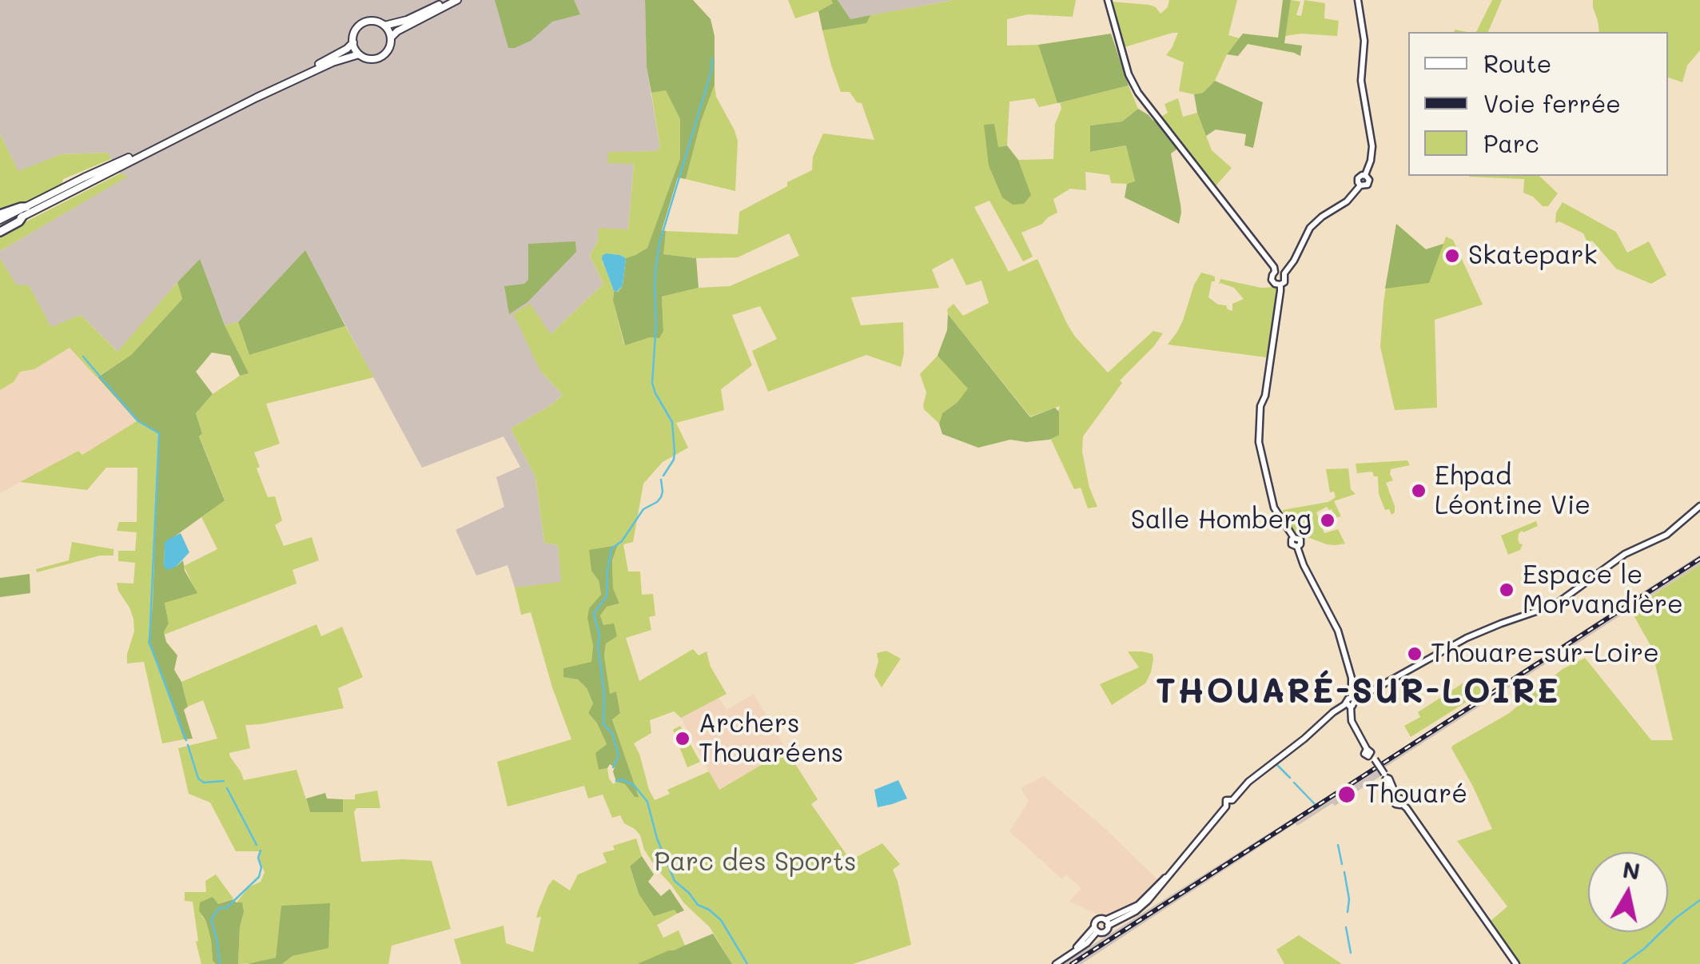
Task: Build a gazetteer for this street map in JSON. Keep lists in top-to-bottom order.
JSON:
{
  "districts": ["THOUARÉ-SUR-LOIRE"],
  "parks": ["Parc des Sports"],
  "places": [
    "Skatepark",
    "Ehpad Léontine Vie",
    "Salle Homberg",
    "Espace le Morvandière",
    "Thouare-sur-Loire",
    "Archers Thouaréens",
    "Thouaré"
  ],
  "legend": ["Route", "Voie ferrée", "Parc"],
  "north": "top"
}
